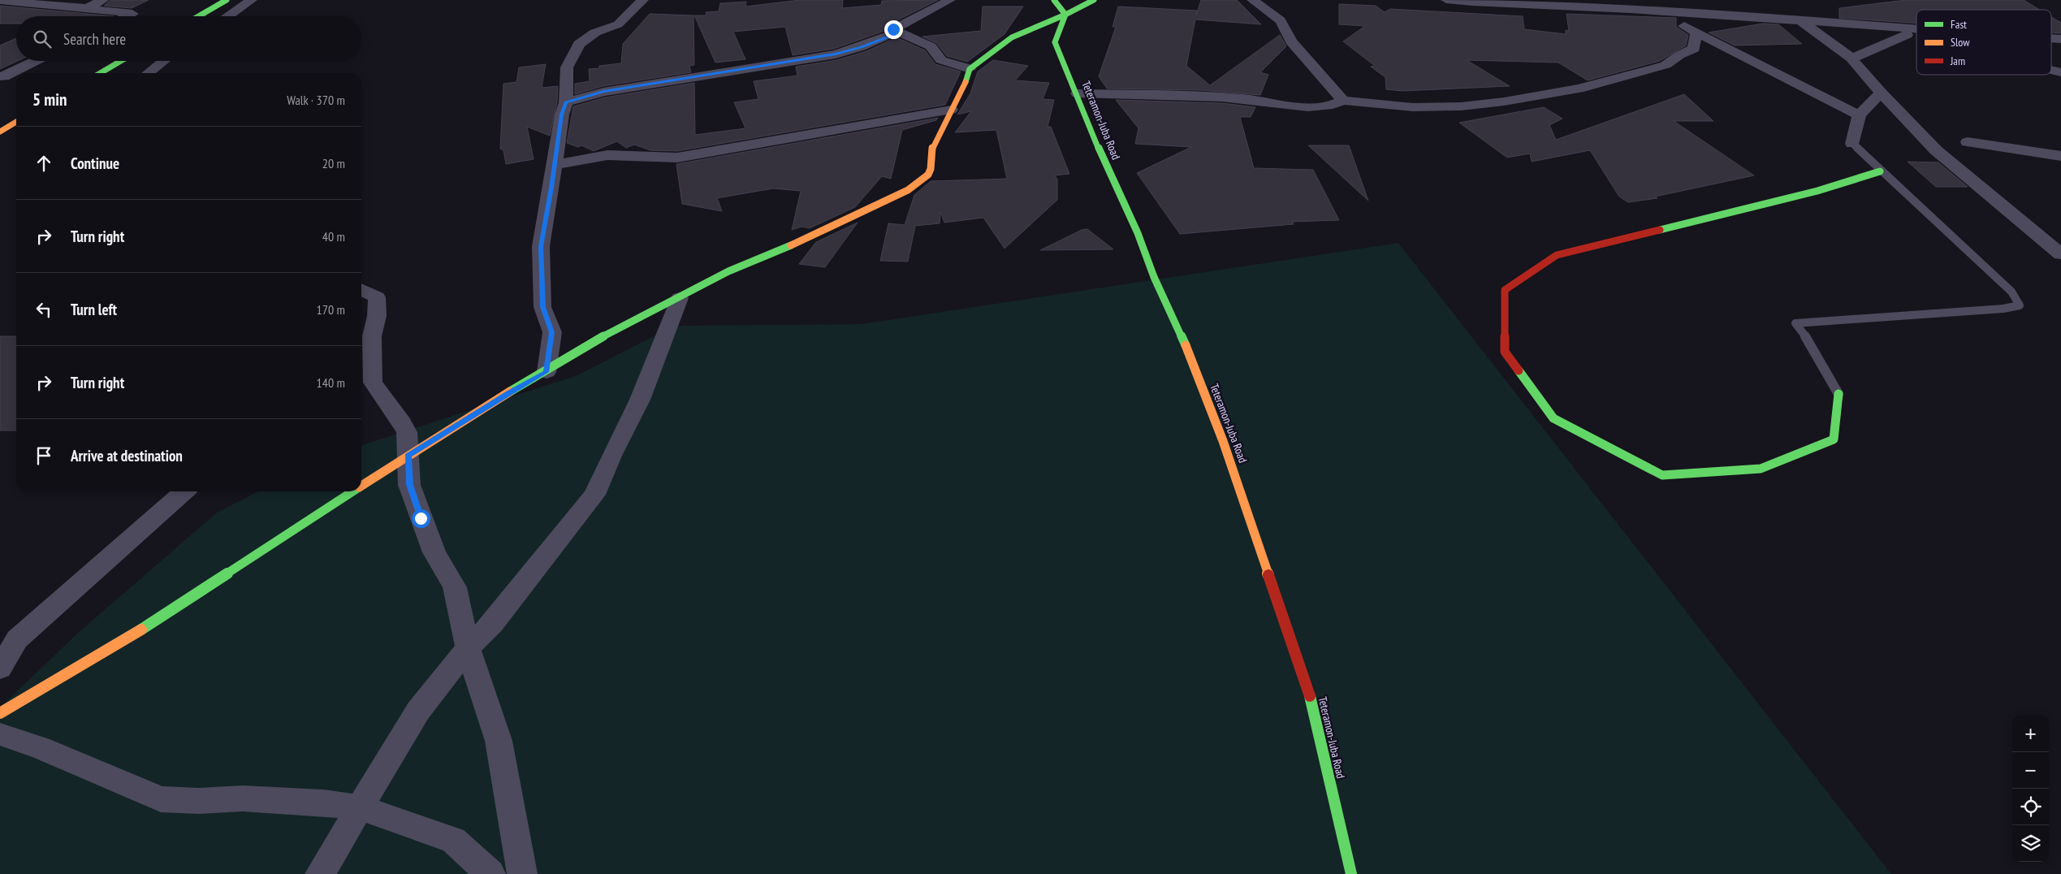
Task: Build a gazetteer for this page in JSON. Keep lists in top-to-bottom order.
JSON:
{
  "streets": {
    "street": ["Teteramon-Juba Road"]
  },
  "legend": ["Fast", "Slow", "Jam"],
  "page": {
    "search": "Search here",
    "heading": ["5 min", "Walk · 370 m"],
    "list": [
      ["Continue", "20 m"],
      ["Turn right", "40 m"],
      ["Turn left", "170 m"],
      ["Turn right", "140 m"],
      "Arrive at destination"
    ],
    "map_buttons": ["+", "−"]
  }
}
